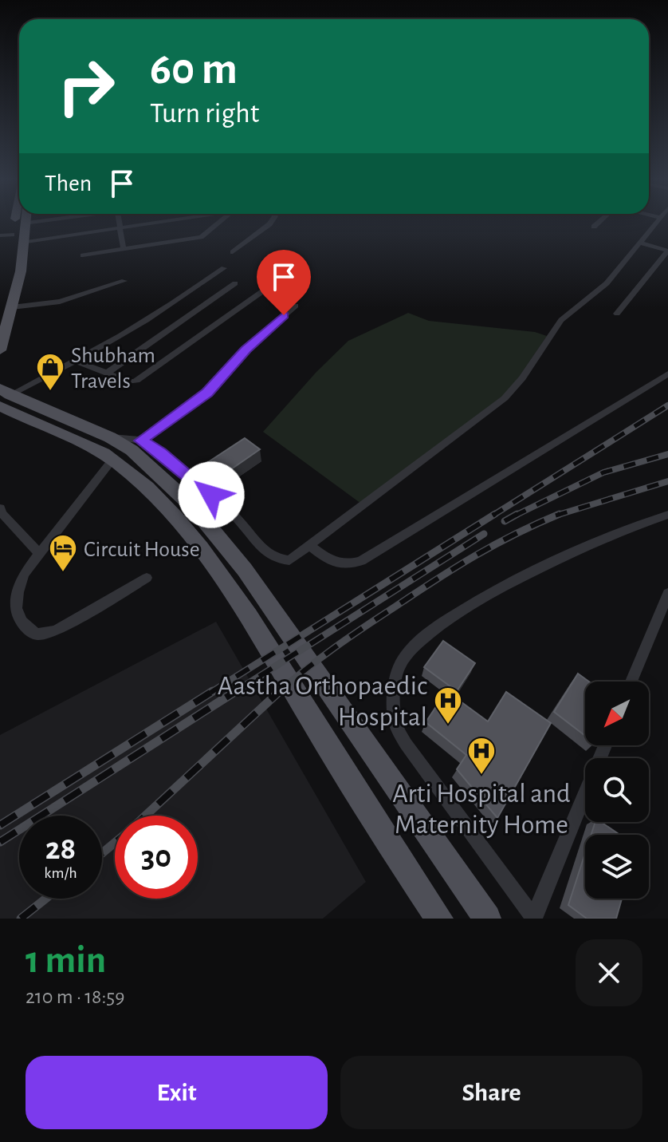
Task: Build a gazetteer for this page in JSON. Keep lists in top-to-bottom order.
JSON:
{
  "places": {
    "shop": ["Shubham Travels"],
    "hotel": ["Circuit House"],
    "hospital": ["Aastha Orthopaedic Hospital", "Arti Hospital and Maternity Home"]
  },
  "north": "bottom left",
  "page": {
    "turn": ["60 m", "Turn right"],
    "then": "Then",
    "speed": "28 km/h",
    "limit": "30",
    "heading": ["1 min", "210 m · 18:59"],
    "buttons": ["Exit", "Share"]
  }
}
